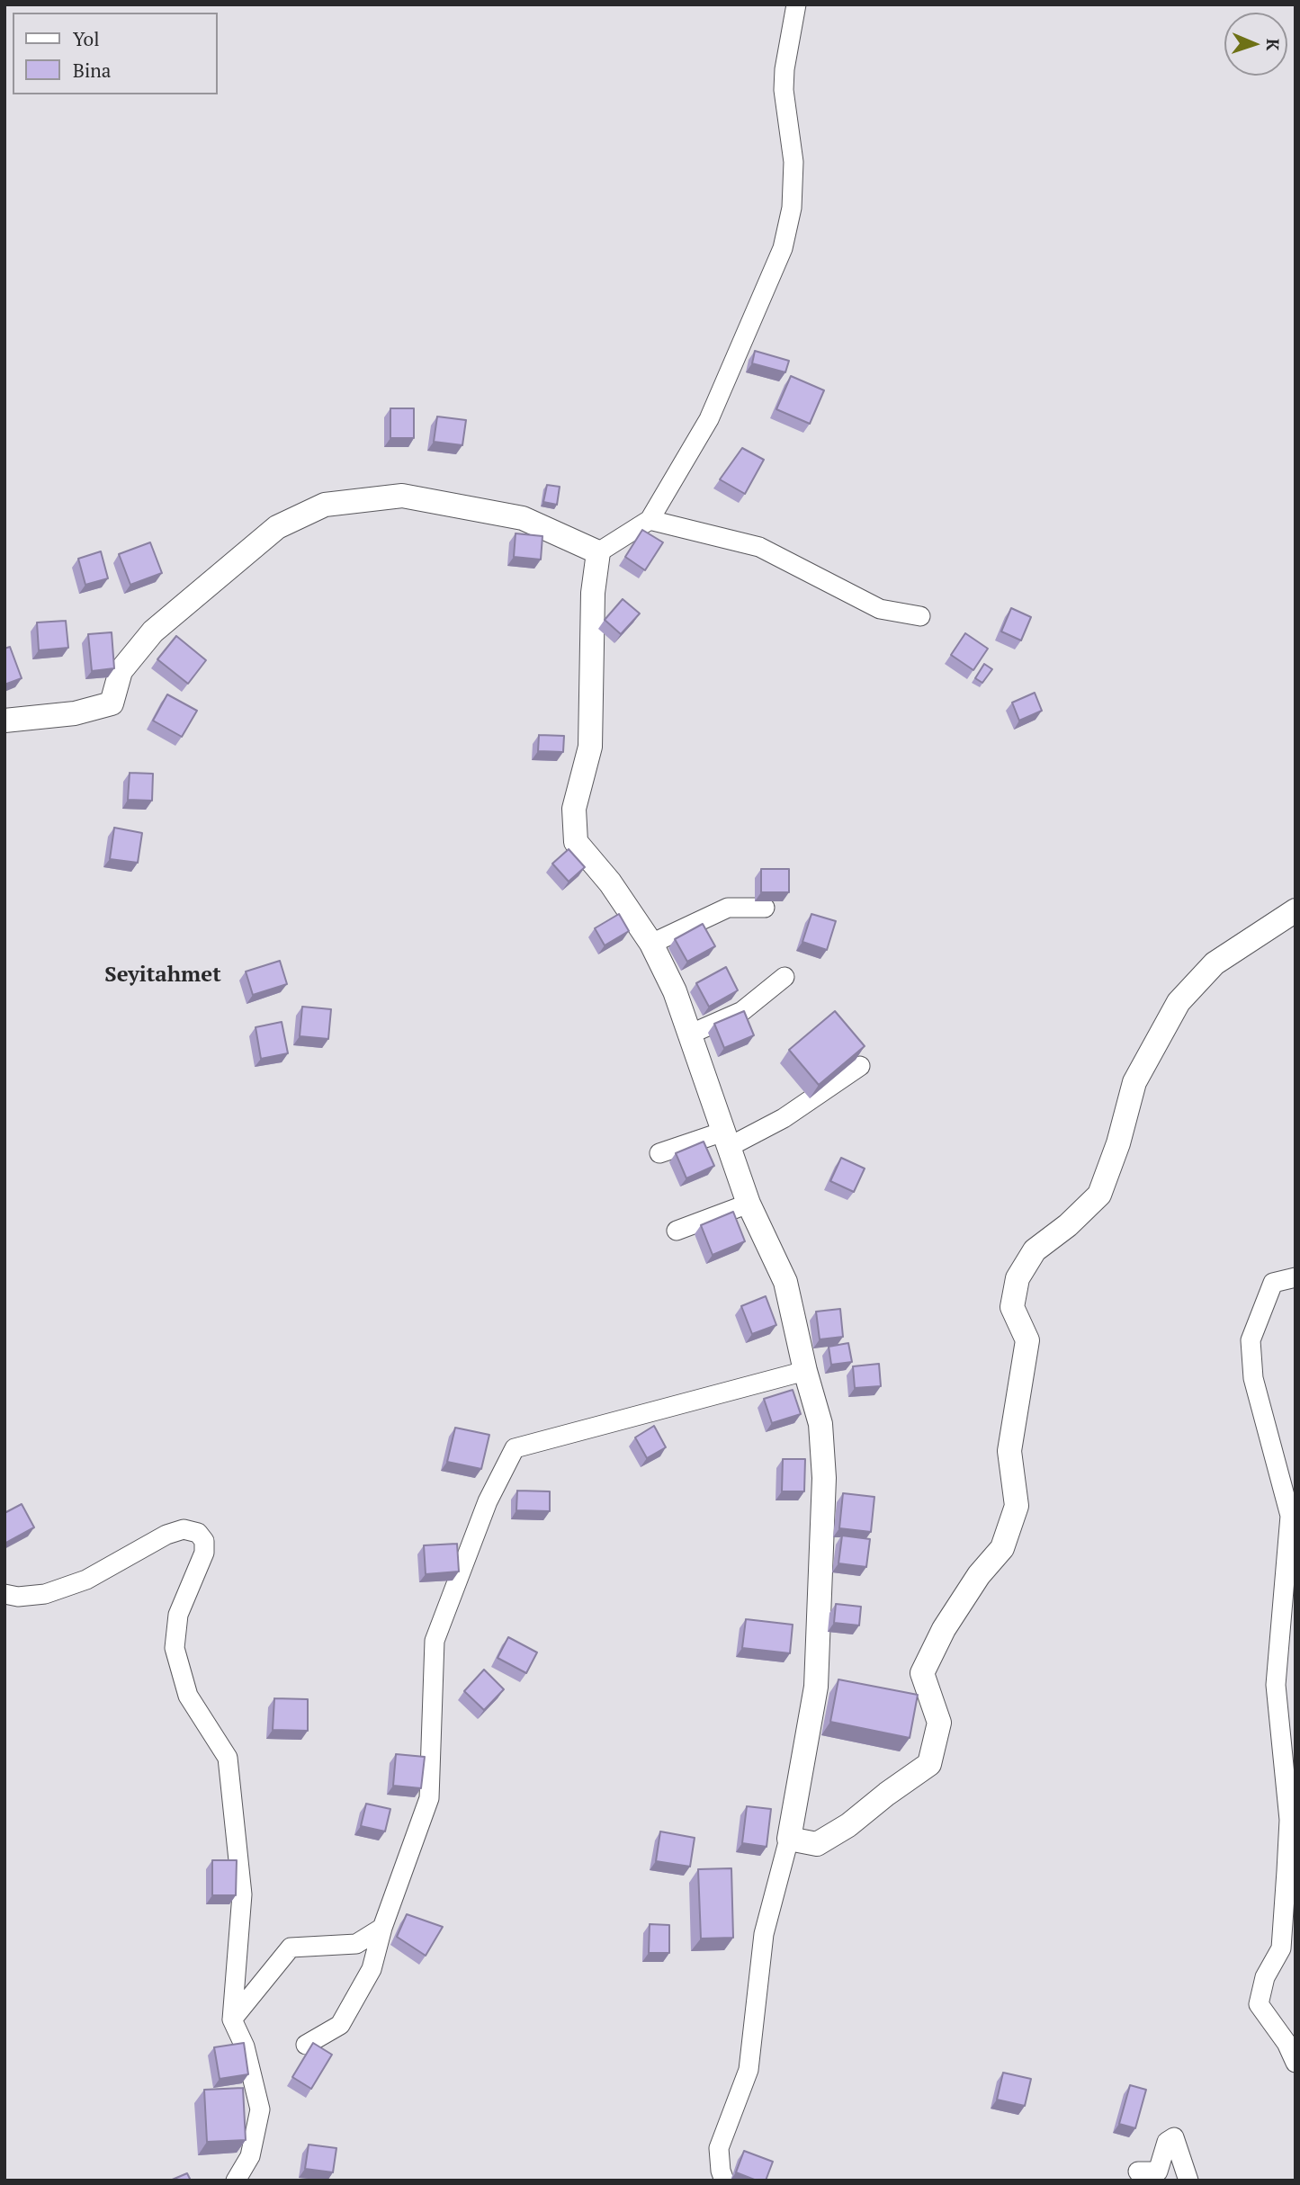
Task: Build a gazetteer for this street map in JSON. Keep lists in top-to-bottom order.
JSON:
{
  "districts": ["Seyitahmet"],
  "legend": ["Yol", "Bina"],
  "north": "right"
}
